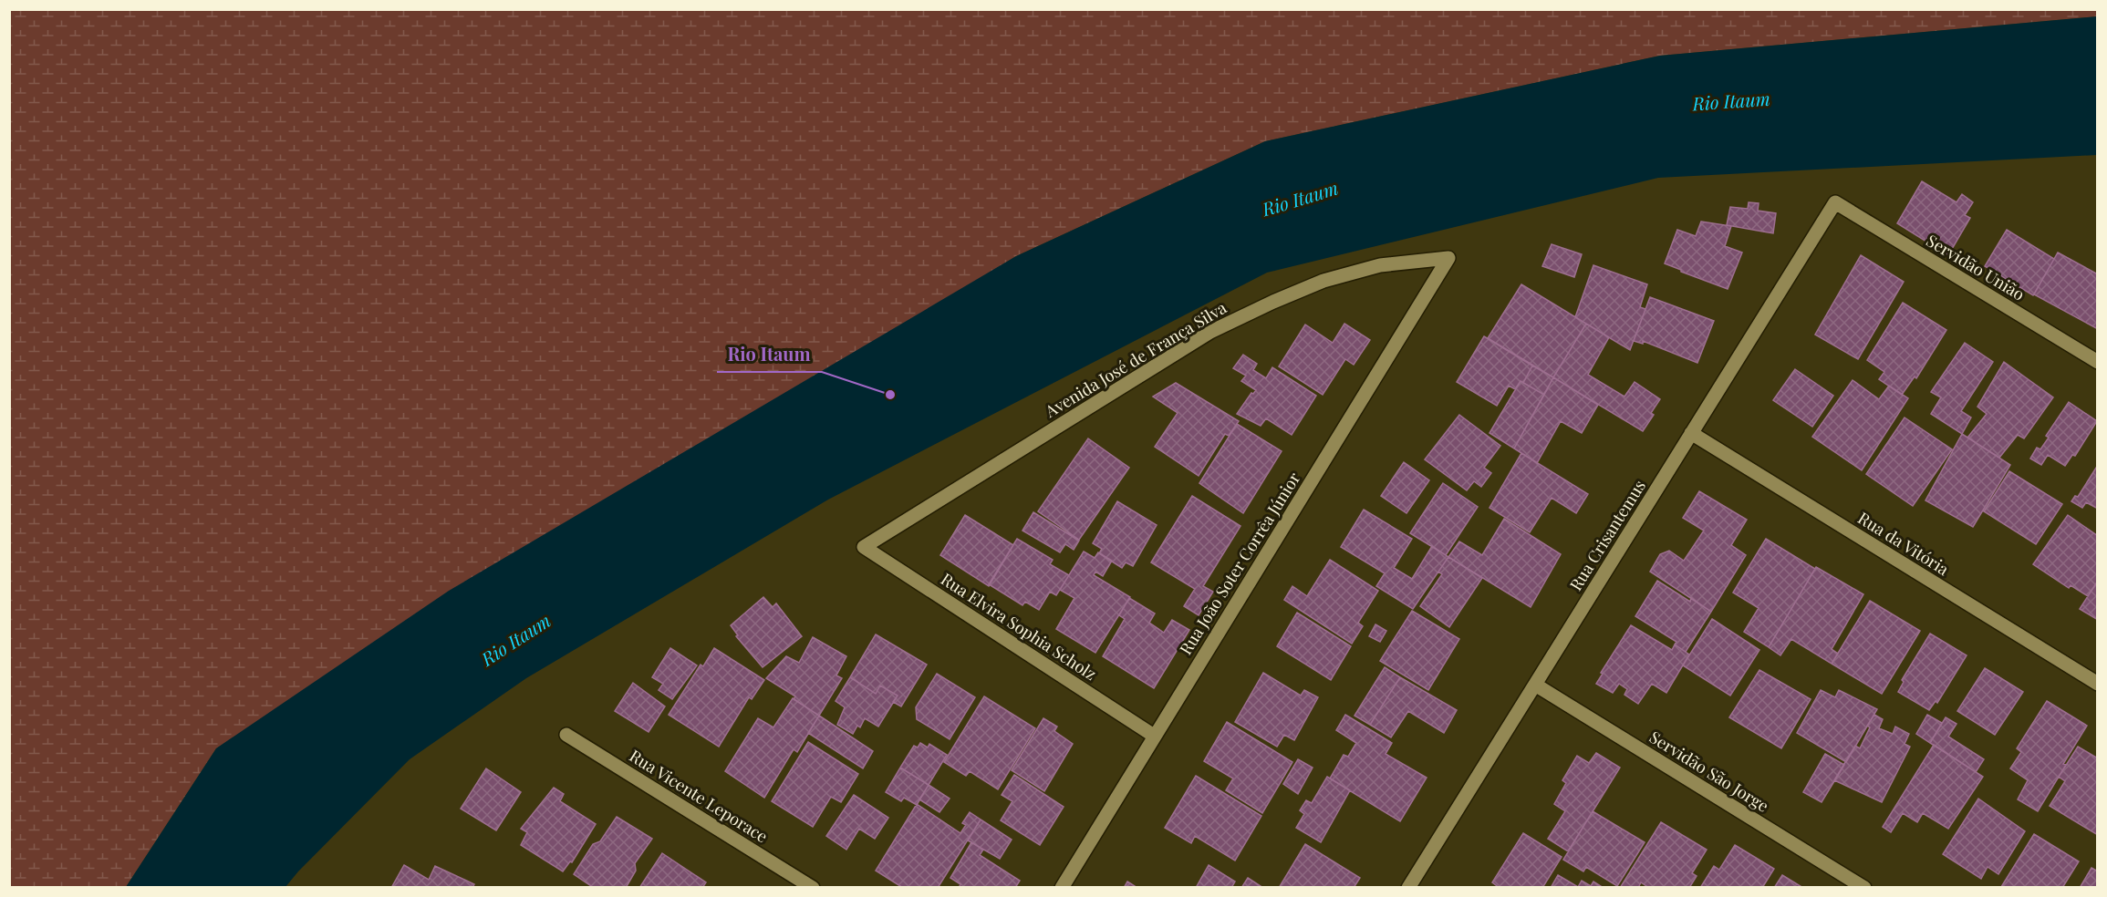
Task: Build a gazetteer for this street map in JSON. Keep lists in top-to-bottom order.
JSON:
{
  "streets": {
    "street": [
      "Servidão União",
      "Avenida José de França Silva",
      "Rua Crisantemus",
      "Rua da Vitória",
      "Rua João Soter Corrêa Júnior",
      "Rua Elvira Sophia Scholz",
      "Servidão São Jorge",
      "Rua Vicente Leporace"
    ]
  },
  "crossings": [
    ["Servidão União", "Rua Crisantemus"],
    ["Avenida José de França Silva", "Rua João Soter Corrêa Júnior"],
    ["Avenida José de França Silva", "Rua Elvira Sophia Scholz"],
    ["Rua Crisantemus", "Rua da Vitória"],
    ["Rua Crisantemus", "Servidão São Jorge"],
    ["Rua João Soter Corrêa Júnior", "Rua Elvira Sophia Scholz"]
  ],
  "water": ["Rio Itaum"],
  "places": ["Rio Itaum"]
}
